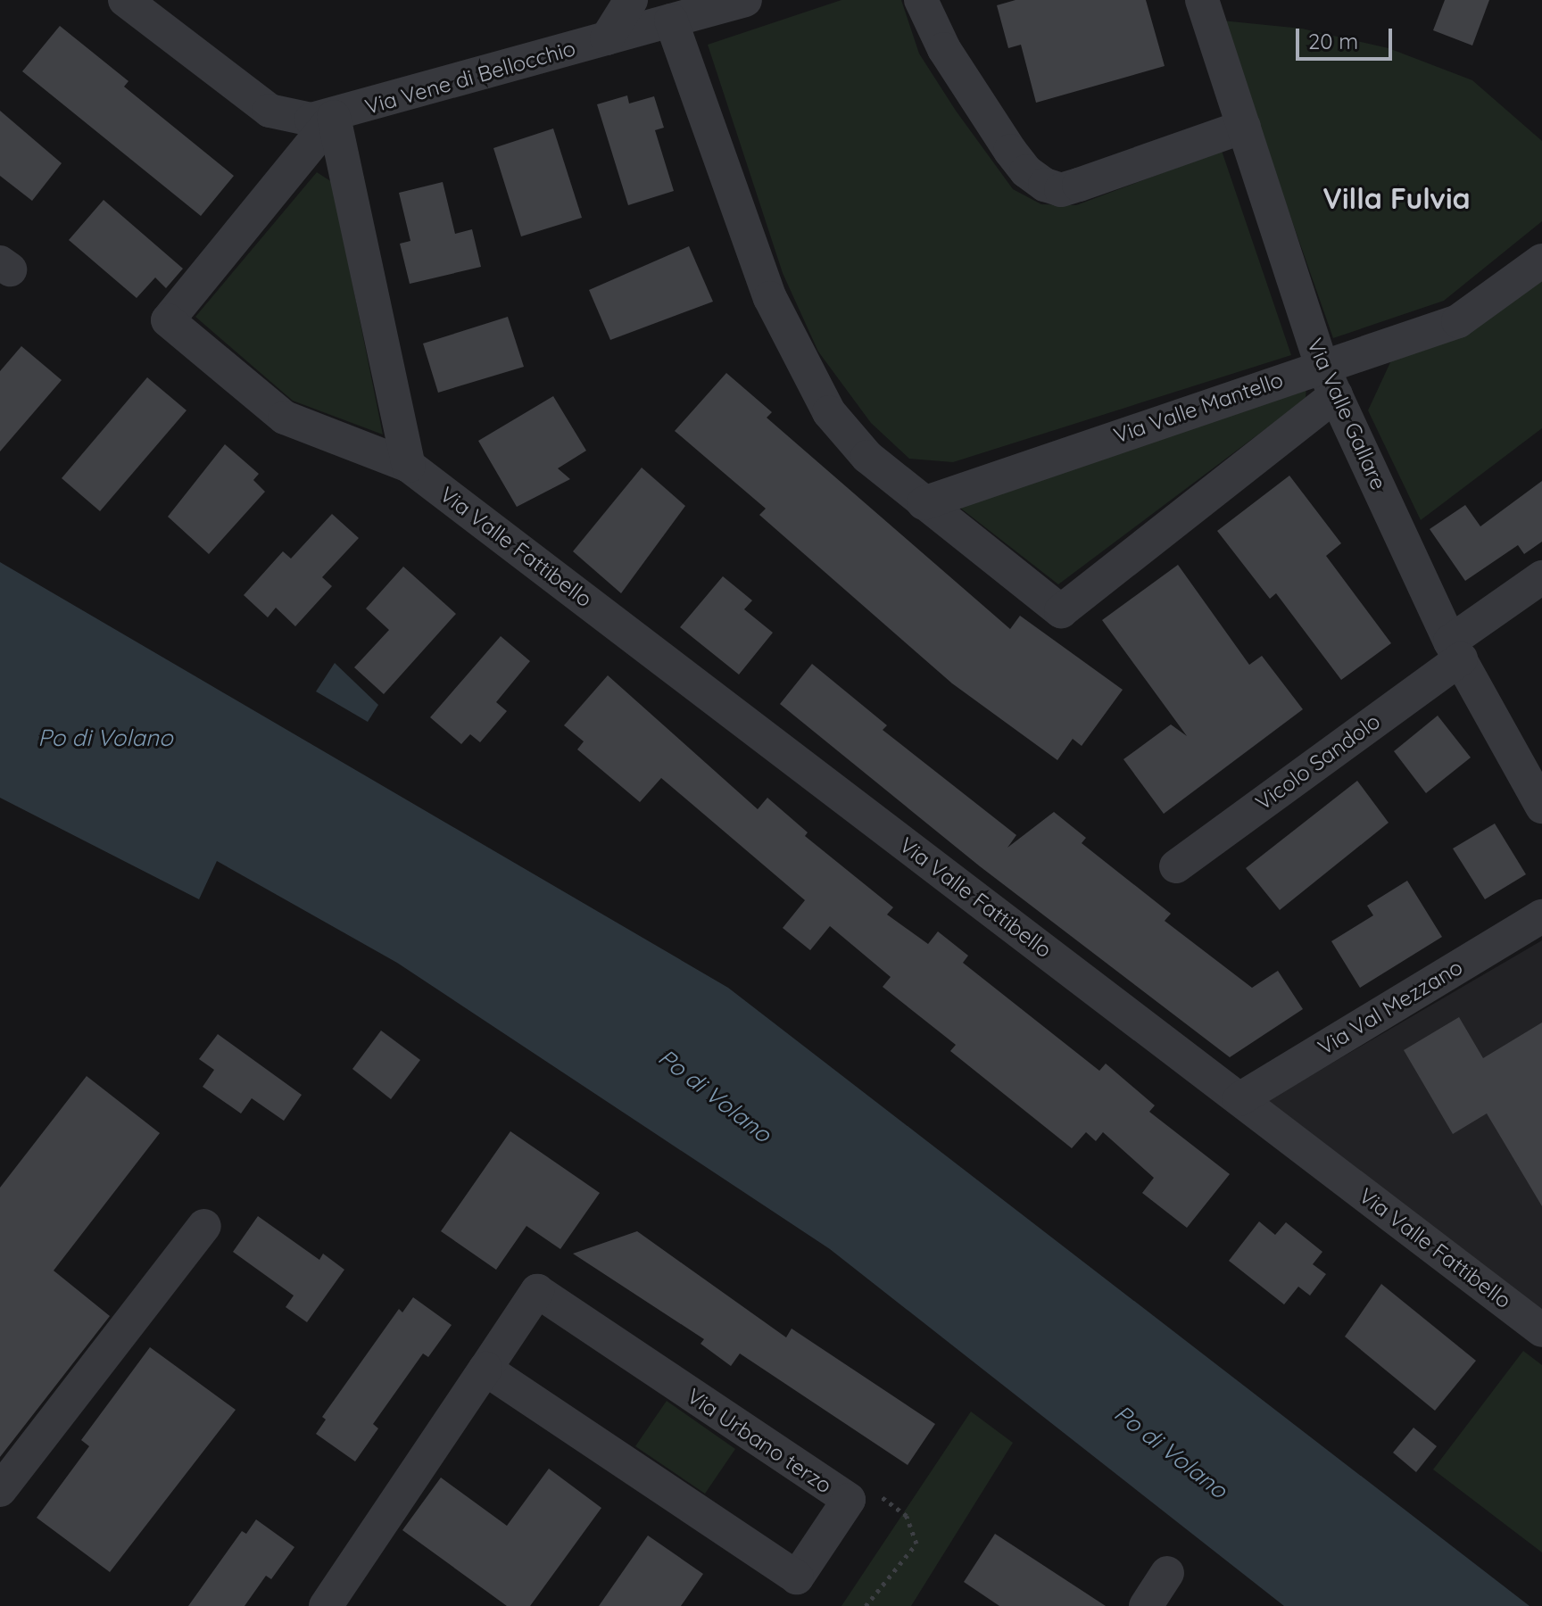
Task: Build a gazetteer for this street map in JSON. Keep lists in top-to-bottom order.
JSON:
{
  "streets": {
    "street": [
      "Via Vene di Bellocchio",
      "Via Valle Mantello",
      "Via Valle Gallare",
      "Via Valle Fattibello",
      "Vicolo Sandolo",
      "Via Val Mezzano",
      "Via Urbano terzo"
    ]
  },
  "crossings": [
    ["Via Vene di Bellocchio", "Via Valle Fattibello"],
    ["Via Valle Mantello", "Via Valle Gallare"],
    ["Via Valle Gallare", "Vicolo Sandolo"],
    ["Via Valle Fattibello", "Via Val Mezzano"]
  ],
  "districts": ["Villa Fulvia"],
  "water": ["Po di Volano"],
  "scale_bar": "20 m"
}
